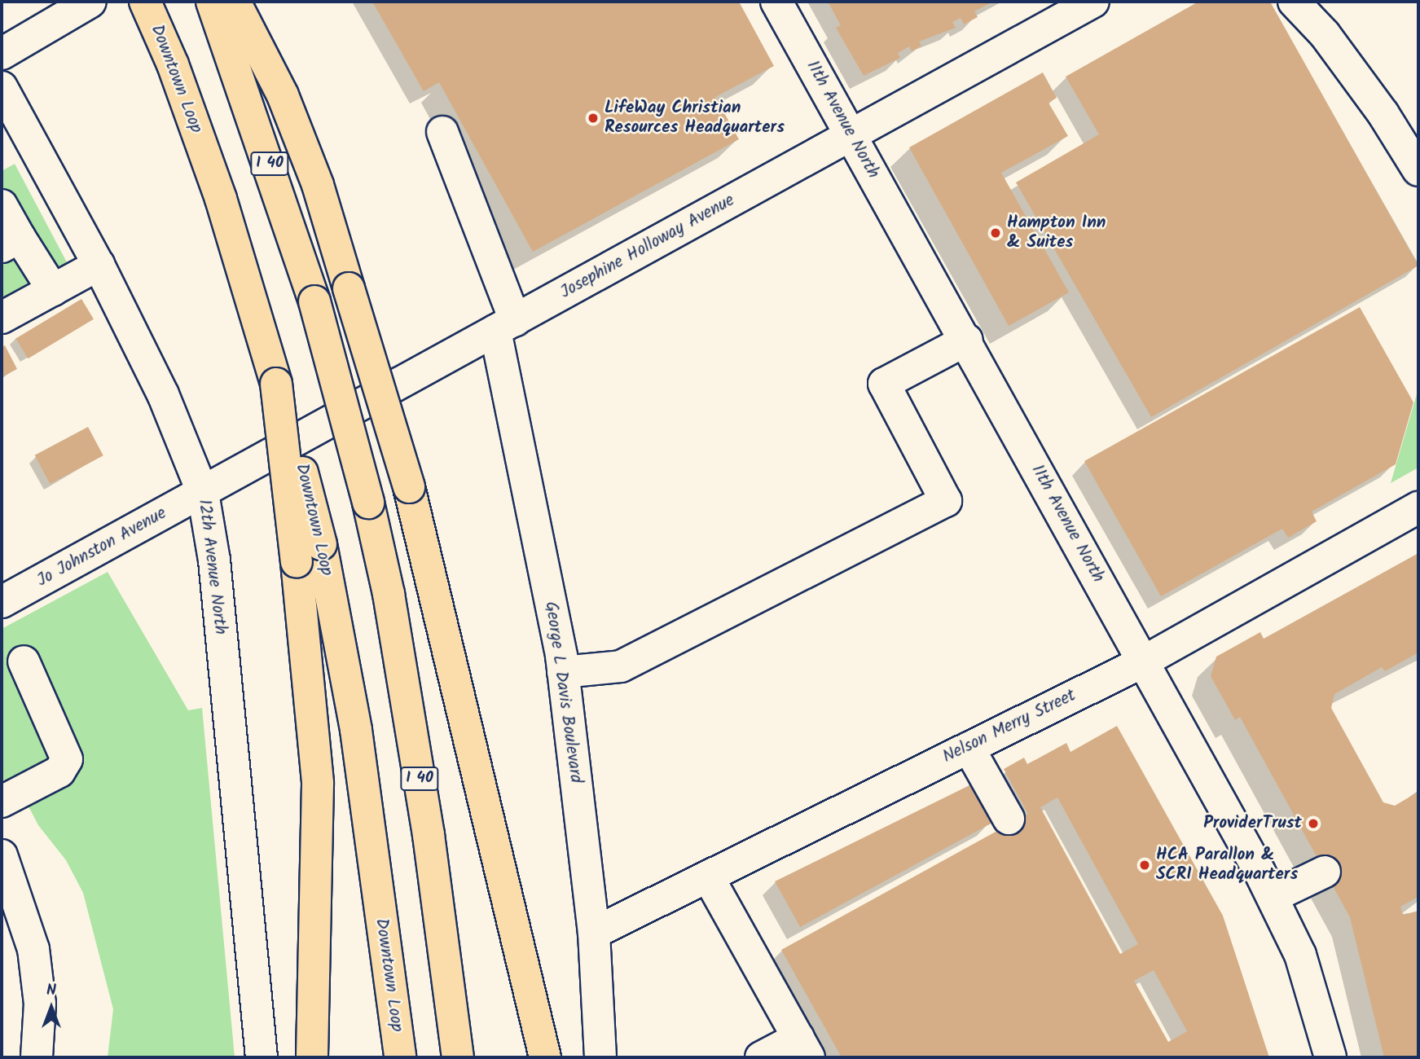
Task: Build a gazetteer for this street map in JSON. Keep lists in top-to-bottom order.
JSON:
{
  "streets": {
    "highway": ["Downtown Loop", "I 40"],
    "street": [
      "11th Avenue North",
      "Josephine Holloway Avenue",
      "Jo Johnston Avenue",
      "12th Avenue North",
      "George L Davis Boulevard",
      "Nelson Merry Street"
    ]
  },
  "crossings": [
    ["11th Avenue North", "Josephine Holloway Avenue"],
    ["11th Avenue North", "Nelson Merry Street"],
    ["Josephine Holloway Avenue", "Jo Johnston Avenue"],
    ["Josephine Holloway Avenue", "12th Avenue North"],
    ["Josephine Holloway Avenue", "George L Davis Boulevard"],
    ["Jo Johnston Avenue", "12th Avenue North"],
    ["George L Davis Boulevard", "Nelson Merry Street"]
  ],
  "places": [
    "LifeWay Christian Resources Headquarters",
    "Hampton Inn & Suites",
    "ProviderTrust",
    "HCA Parallon & SCRI Headquarters"
  ],
  "north": "top"
}
